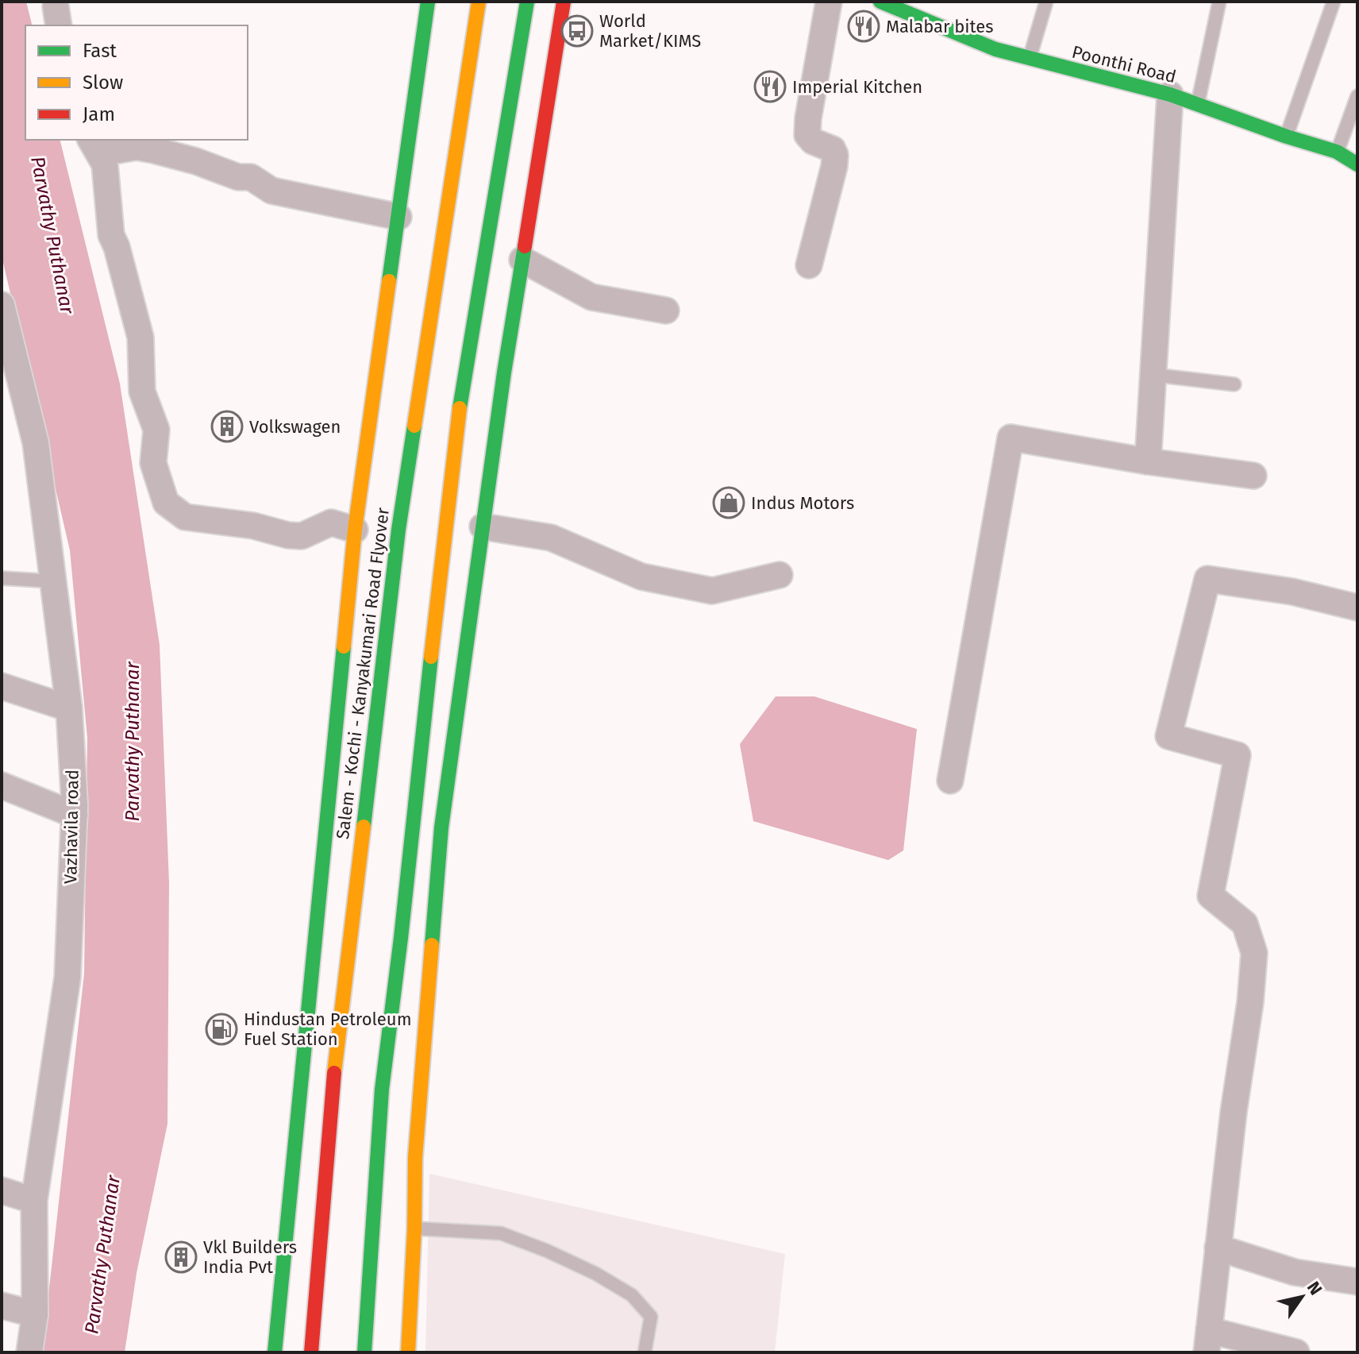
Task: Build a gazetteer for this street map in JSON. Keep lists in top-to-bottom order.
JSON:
{
  "streets": {
    "main road": ["Poonthi Road", "Salem - Kochi - Kanyakumari Road Flyover"],
    "street": ["Vazhavila road"]
  },
  "water": ["Parvathy Puthanar"],
  "places": {
    "restaurant": ["Malabar bites", "Imperial Kitchen"],
    "bus stop": ["World Market/KIMS"],
    "building": ["Volkswagen", "Vkl Builders India Pvt"],
    "shop": ["Indus Motors"],
    "fuel station": ["Hindustan Petroleum Fuel Station"]
  },
  "legend": ["Fast", "Slow", "Jam"],
  "north": "top right"
}
